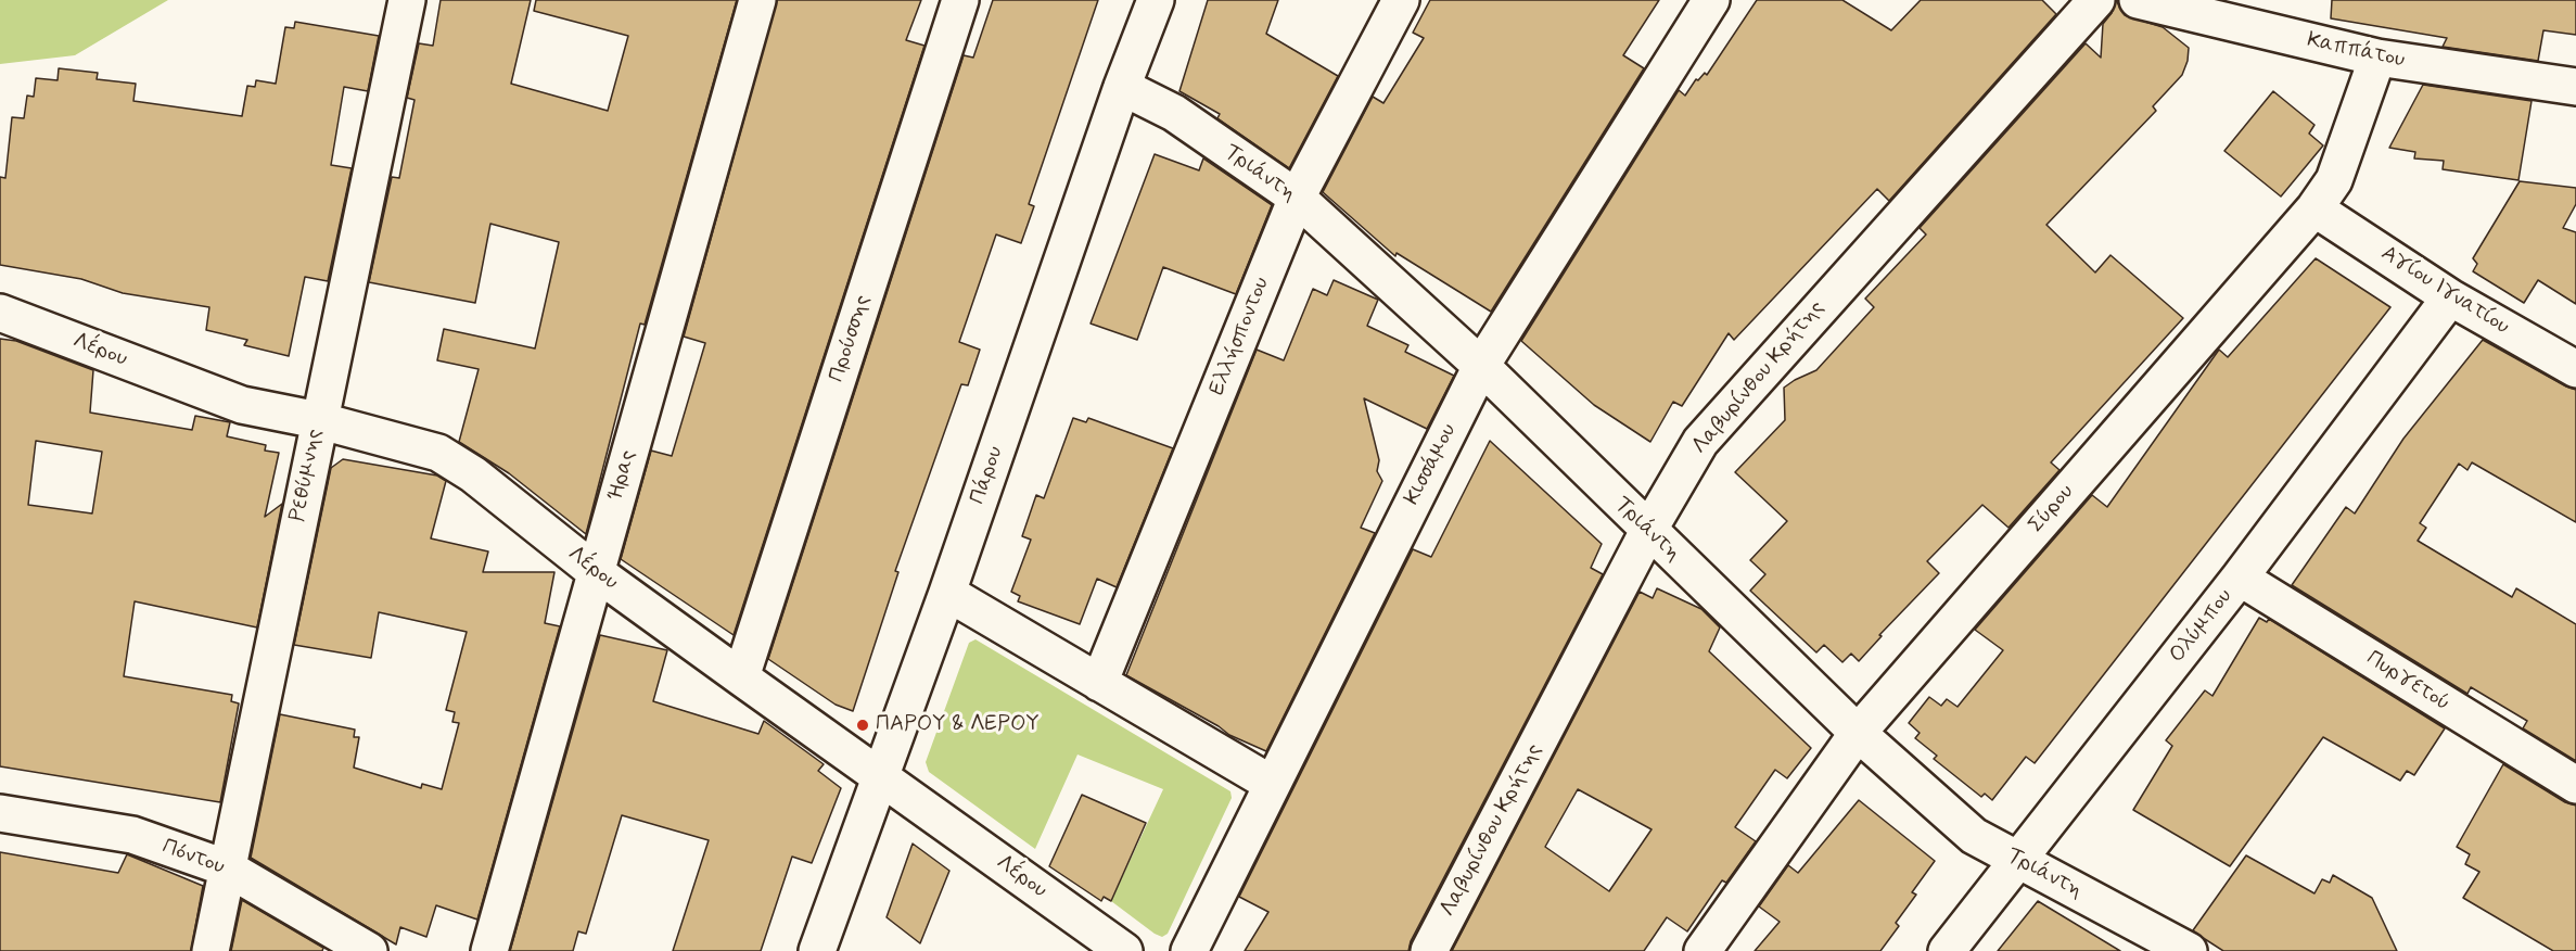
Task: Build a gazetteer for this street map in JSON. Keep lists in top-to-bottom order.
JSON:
{
  "streets": {
    "street": [
      "Καππάτου",
      "Τριάντη",
      "Αγίου Ιγνατίου",
      "Ελλήσποντου",
      "Προύσσης",
      "Λέρου",
      "Λαβυρίνθου Κρήτης",
      "Κισσάμου",
      "Ρεθύμνης",
      "Ήρας",
      "Πάρου",
      "Σύρου",
      "Ολύμπου",
      "Πυργετού",
      "Πόντου"
    ]
  },
  "crossings": [
    ["Καππάτου", "Σύρου"],
    ["Τριάντη", "Ελλήσποντου"],
    ["Τριάντη", "Λαβυρίνθου Κρήτης"],
    ["Τριάντη", "Κισσάμου"],
    ["Τριάντη", "Πάρου"],
    ["Τριάντη", "Σύρου"],
    ["Τριάντη", "Ολύμπου"],
    ["Αγίου Ιγνατίου", "Σύρου"],
    ["Αγίου Ιγνατίου", "Ολύμπου"],
    ["Προύσσης", "Λέρου"],
    ["Λέρου", "Ρεθύμνης"],
    ["Λέρου", "Ήρας"],
    ["Λέρου", "Πάρου"],
    ["Ρεθύμνης", "Πόντου"],
    ["Ολύμπου", "Πυργετού"]
  ],
  "places": ["ΠΑΡΟΥ & ΛΕΡΟΥ"]
}
